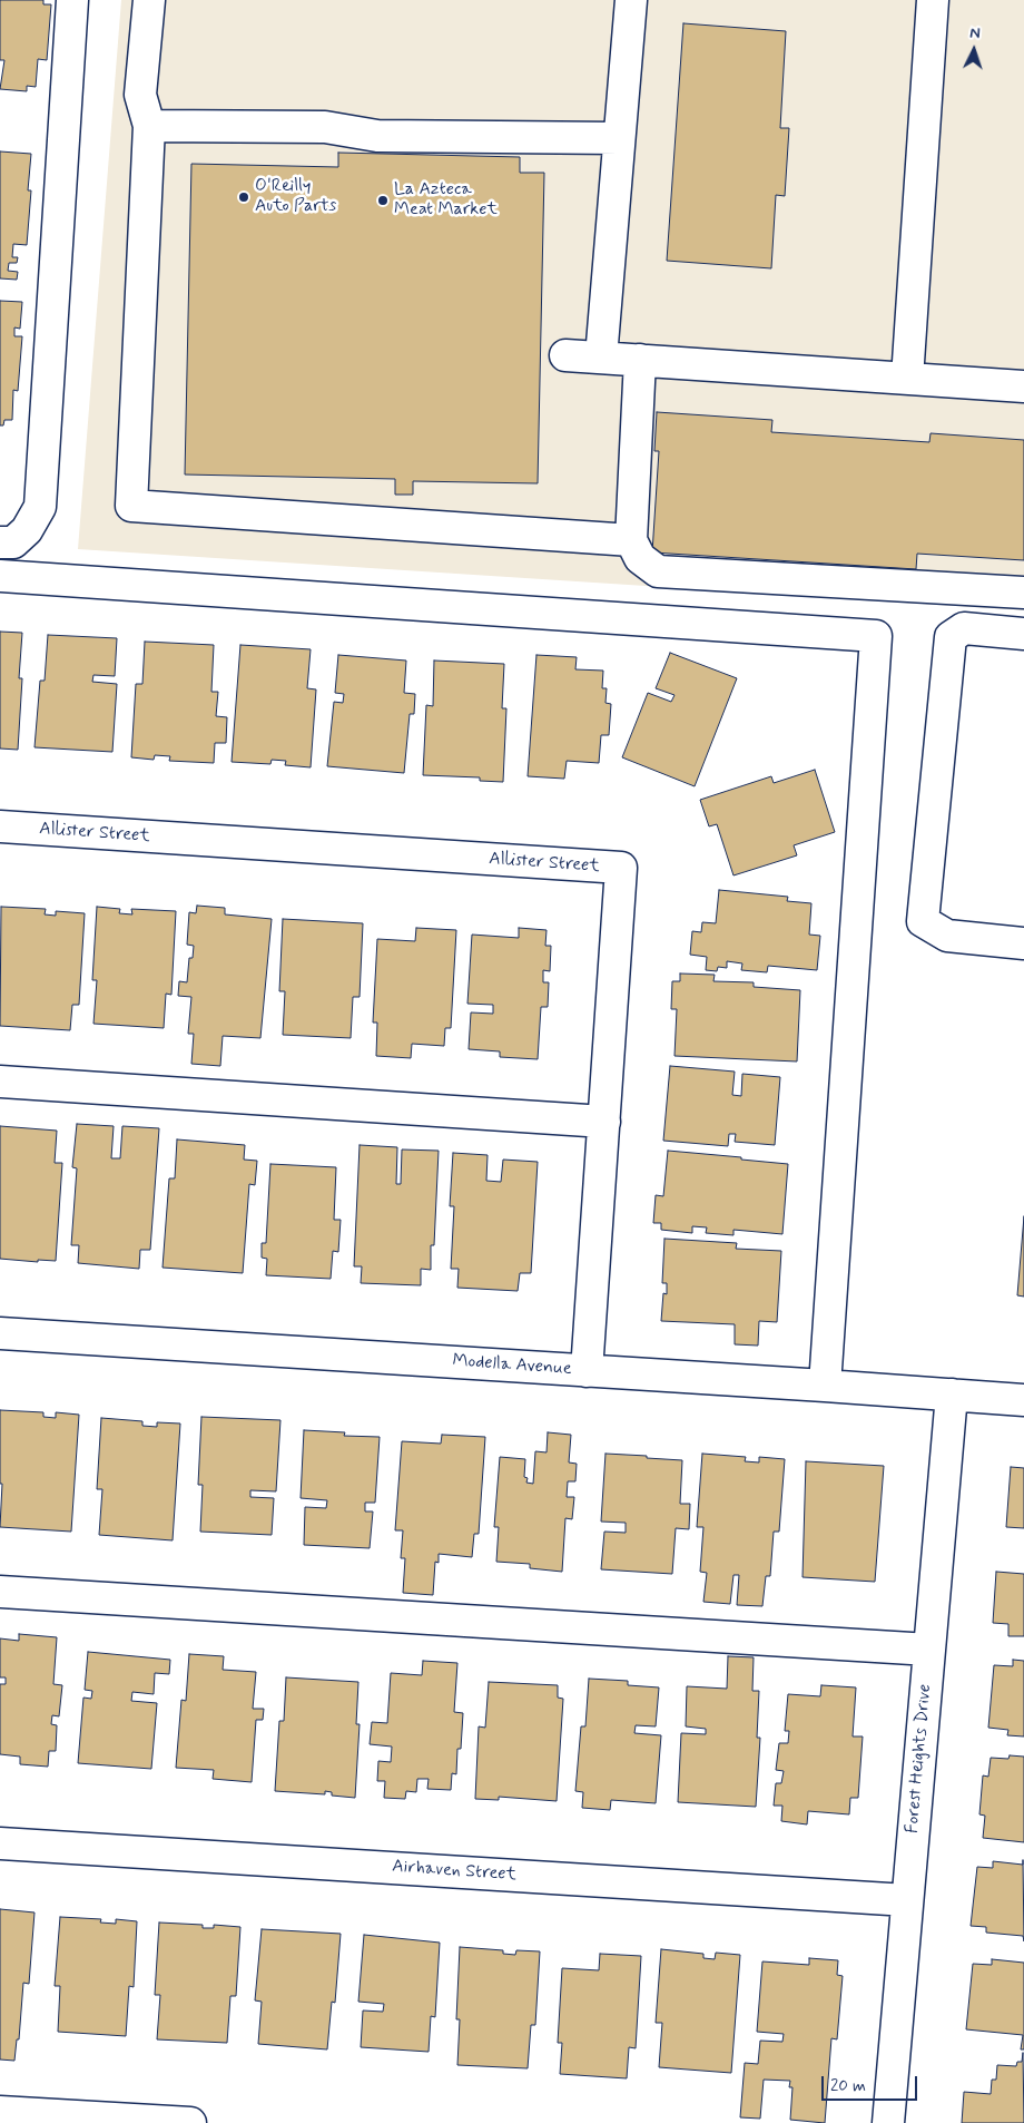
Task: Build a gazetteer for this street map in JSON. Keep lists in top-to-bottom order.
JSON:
{
  "streets": {
    "street": [
      "Allister Street",
      "Modella Avenue",
      "Forest Heights Drive",
      "Airhaven Street"
    ]
  },
  "crossings": [
    ["Allister Street", "Modella Avenue"],
    ["Modella Avenue", "Forest Heights Drive"],
    ["Forest Heights Drive", "Airhaven Street"]
  ],
  "places": ["O'Reilly Auto Parts", "La Azteca Meat Market"],
  "scale_bar": "20 m",
  "north": "top"
}
